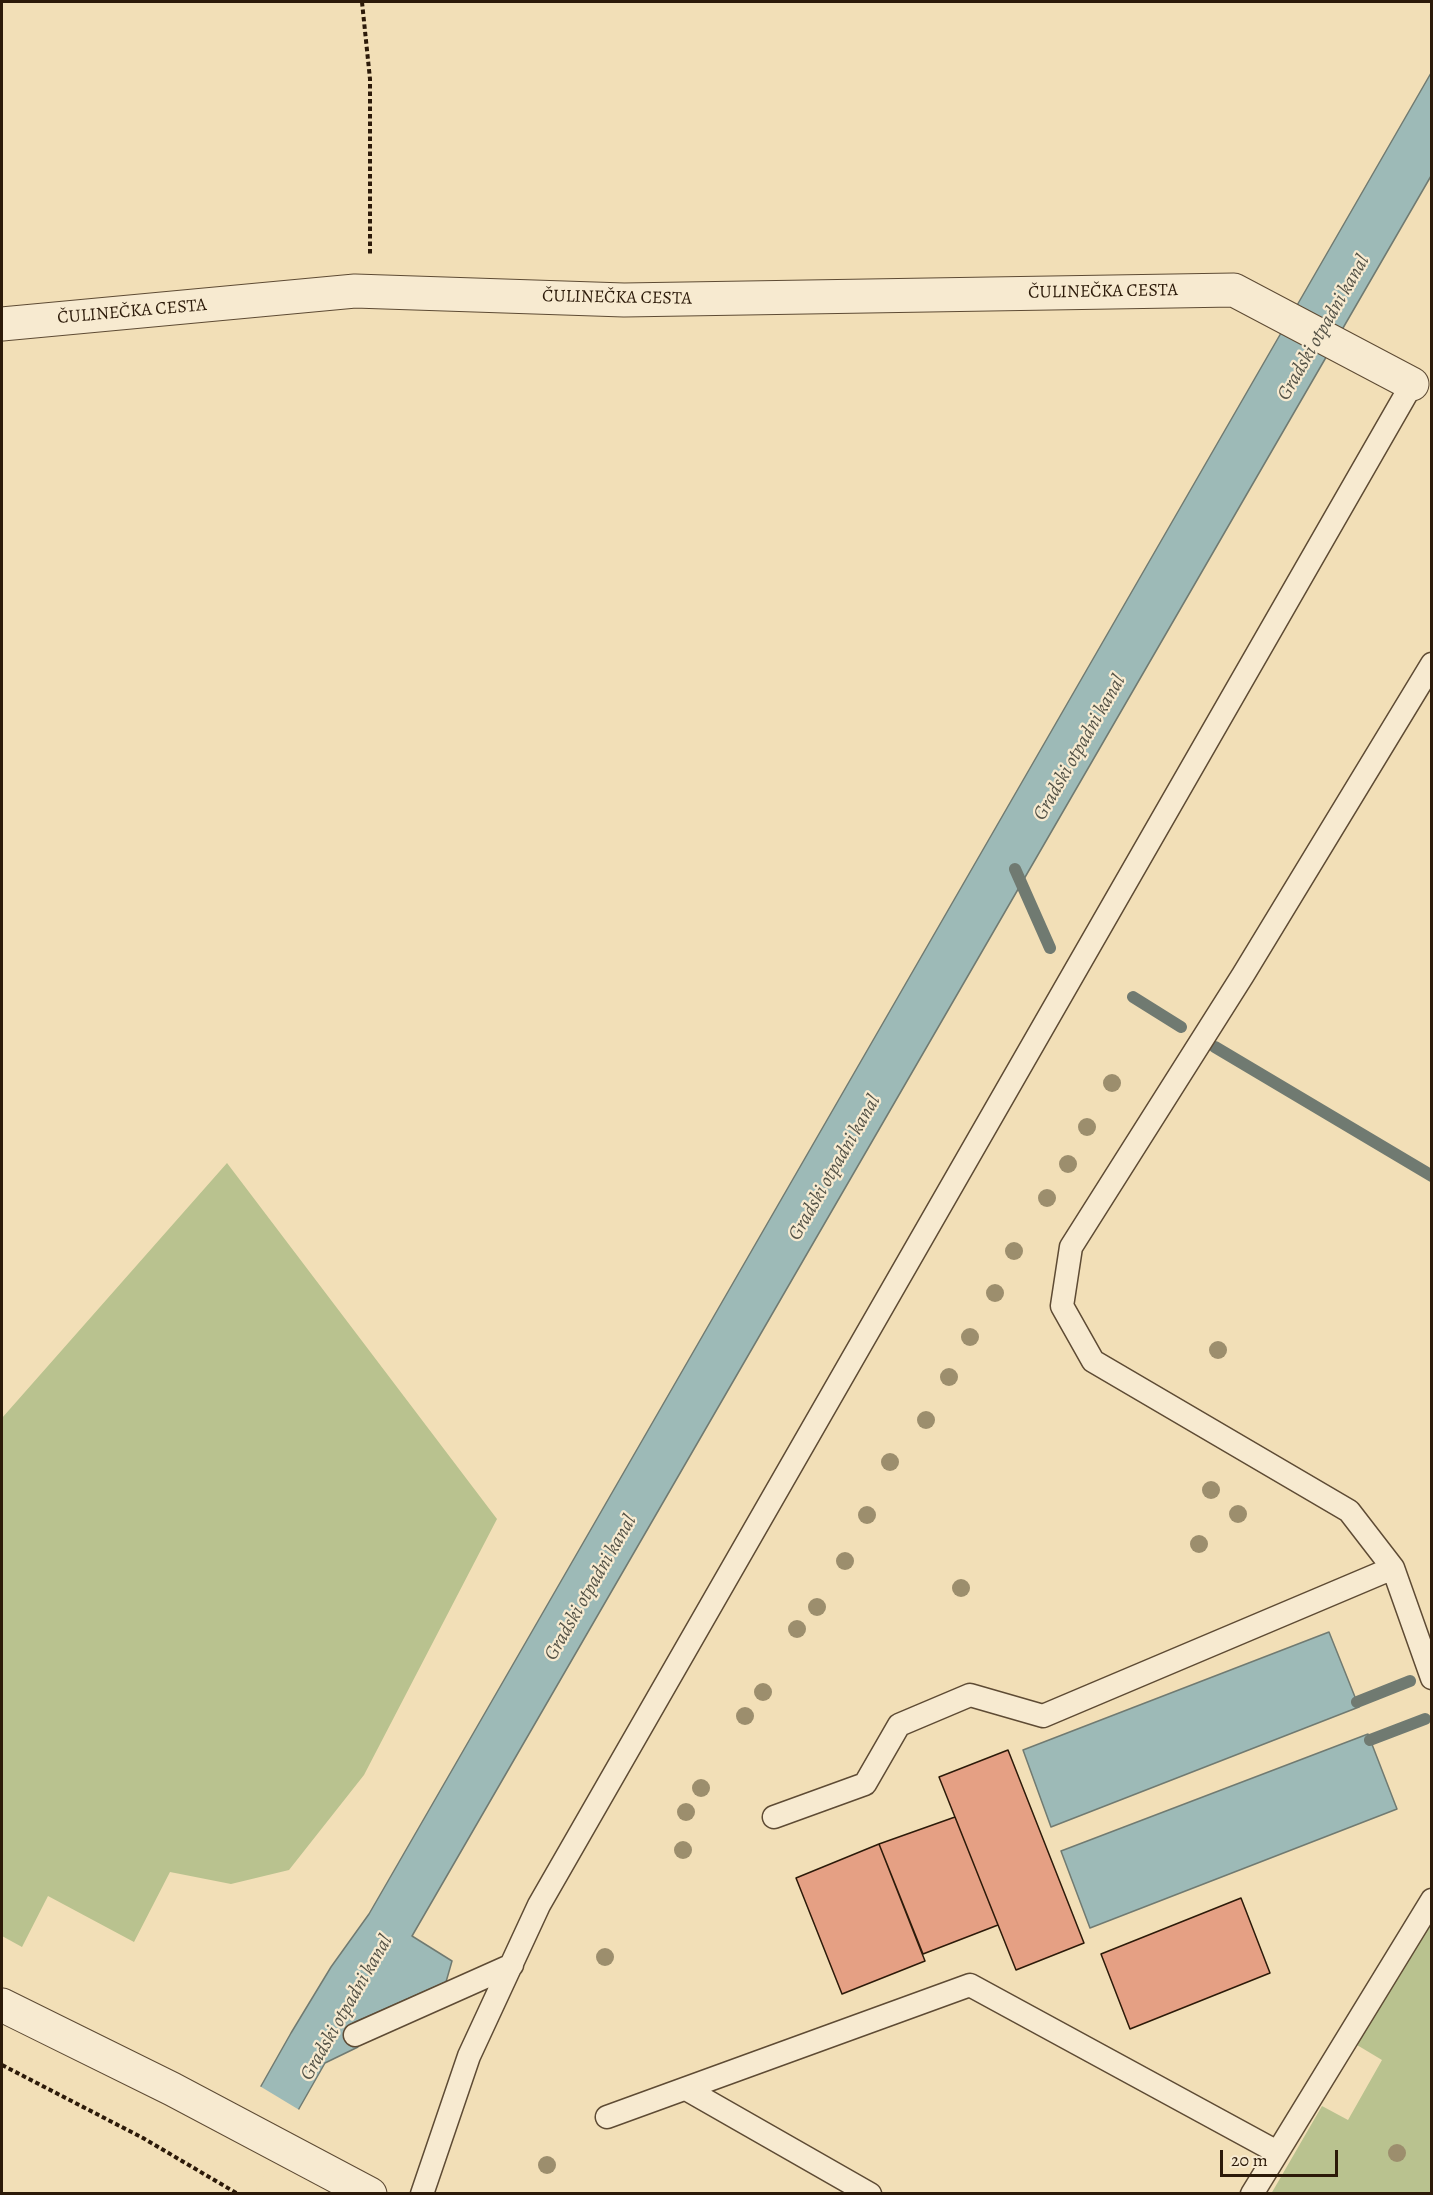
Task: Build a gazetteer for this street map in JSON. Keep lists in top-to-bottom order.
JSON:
{
  "streets": {
    "street": ["ČULINEČKA CESTA"]
  },
  "water": ["Gradski otpadni kanal"],
  "scale_bar": "20 m"
}
